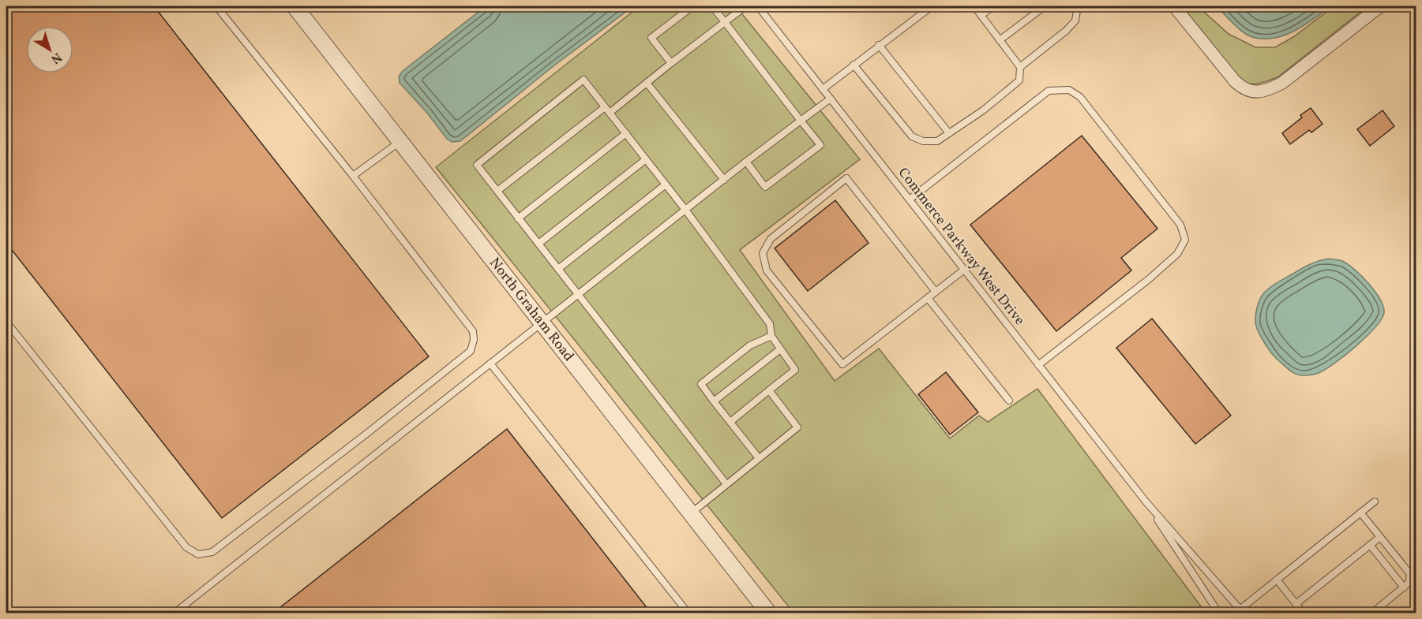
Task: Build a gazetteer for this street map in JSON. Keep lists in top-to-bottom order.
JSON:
{
  "streets": {
    "street": ["North Graham Road"],
    "lane": ["Commerce Parkway West Drive"]
  },
  "north": "bottom right"
}
